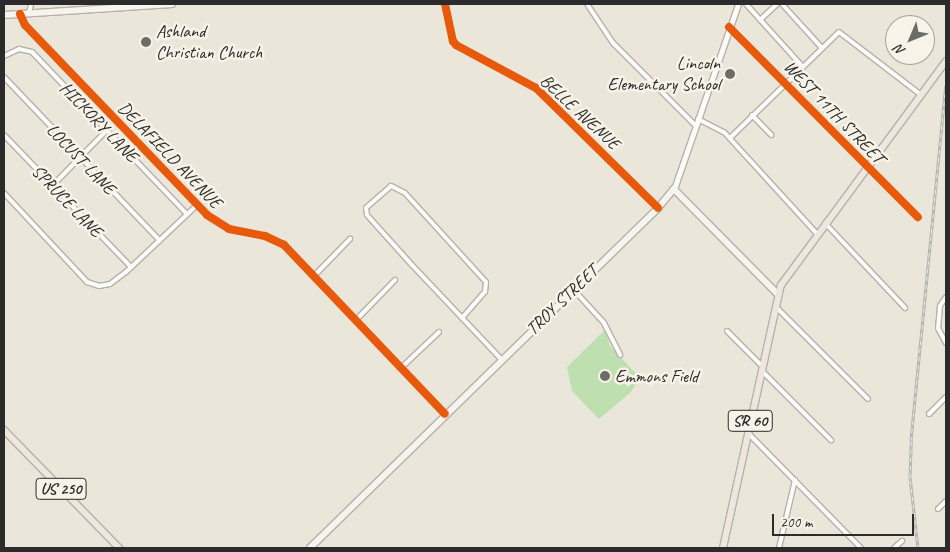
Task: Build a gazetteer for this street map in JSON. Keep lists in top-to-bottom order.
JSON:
{
  "streets": {
    "main road": ["TROY STREET", "SR 60", "US 250"],
    "street": [
      "BELLE AVENUE",
      "WEST 11TH STREET",
      "HICKORY LANE",
      "DELAFIELD AVENUE",
      "LOCUST LANE",
      "SPRUCE LANE"
    ]
  },
  "crossings": [
    ["BELLE AVENUE", "TROY STREET"],
    ["WEST 11TH STREET", "TROY STREET"],
    ["WEST 11TH STREET", "SR 60"],
    ["DELAFIELD AVENUE", "TROY STREET"]
  ],
  "places": ["Ashland Christian Church", "Lincoln Elementary School", "Emmons Field"],
  "scale_bar": "200 m",
  "north": "bottom left"
}
